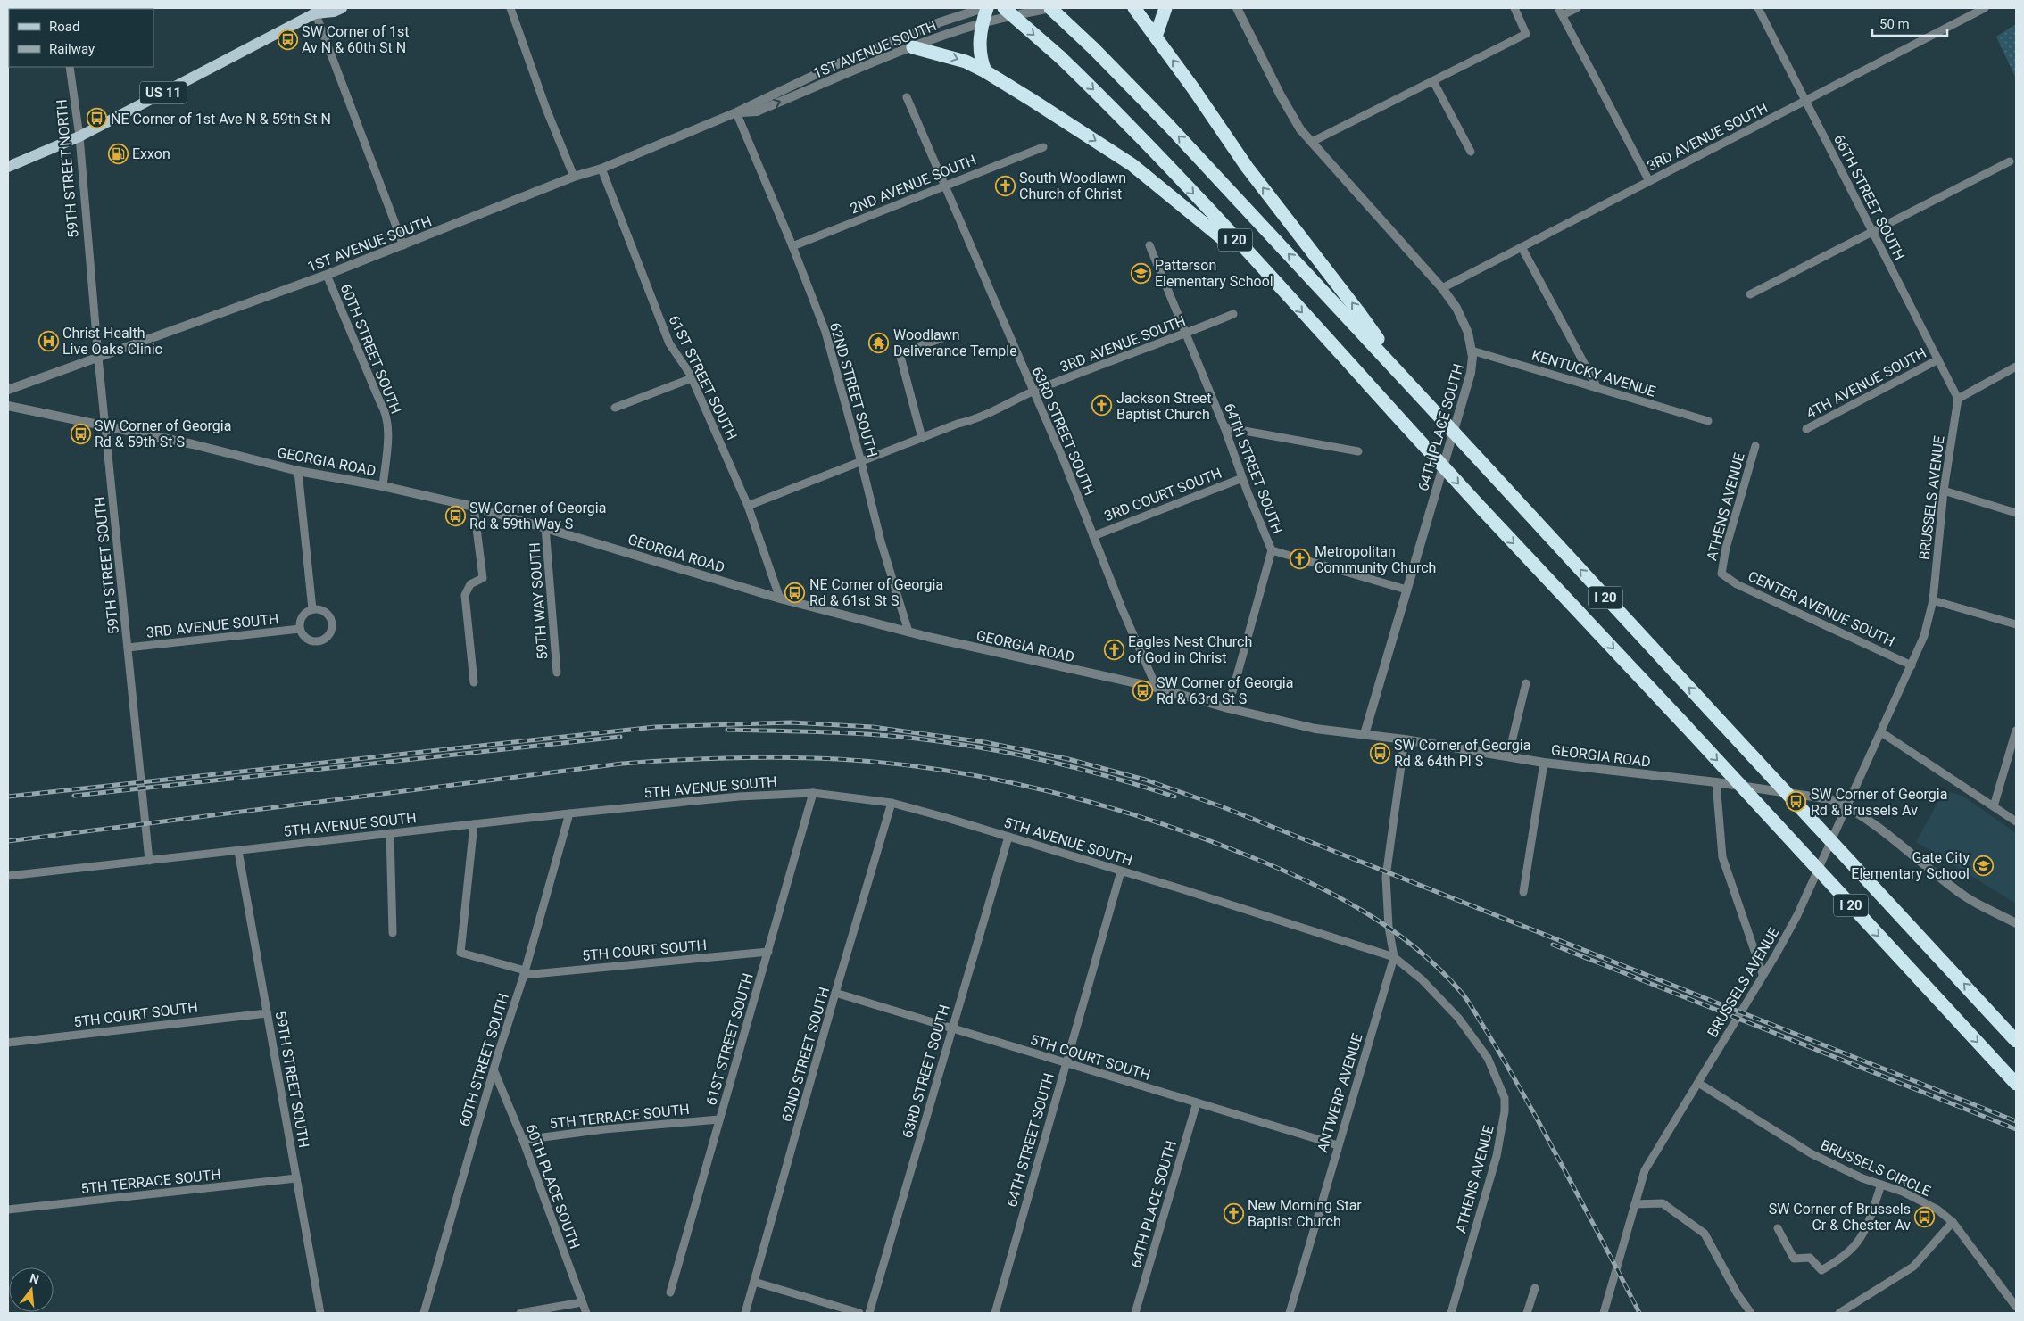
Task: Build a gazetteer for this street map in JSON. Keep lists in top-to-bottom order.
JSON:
{
  "streets": {
    "highway": ["I 20"],
    "main road": ["US 11"],
    "street": [
      "1ST AVENUE SOUTH",
      "3RD AVENUE SOUTH",
      "59TH STREET NORTH",
      "2ND AVENUE SOUTH",
      "66TH STREET SOUTH",
      "60TH STREET SOUTH",
      "KENTUCKY AVENUE",
      "61ST STREET SOUTH",
      "4TH AVENUE SOUTH",
      "62ND STREET SOUTH",
      "64TH PLACE SOUTH",
      "63RD STREET SOUTH",
      "GEORGIA ROAD",
      "64TH STREET SOUTH",
      "3RD COURT SOUTH",
      "BRUSSELS AVENUE",
      "ATHENS AVENUE",
      "59TH STREET SOUTH",
      "59TH WAY SOUTH",
      "CENTER AVENUE SOUTH",
      "5TH AVENUE SOUTH",
      "5TH COURT SOUTH",
      "ANTWERP AVENUE",
      "5TH TERRACE SOUTH",
      "BRUSSELS CIRCLE",
      "60TH PLACE SOUTH"
    ]
  },
  "crossings": [
    ["1ST AVENUE SOUTH", "I 20"],
    ["1ST AVENUE SOUTH", "60TH STREET SOUTH"],
    ["1ST AVENUE SOUTH", "61ST STREET SOUTH"],
    ["1ST AVENUE SOUTH", "62ND STREET SOUTH"],
    ["1ST AVENUE SOUTH", "59TH STREET SOUTH"],
    ["US 11", "59TH STREET NORTH"],
    ["3RD AVENUE SOUTH", "66TH STREET SOUTH"],
    ["3RD AVENUE SOUTH", "61ST STREET SOUTH"],
    ["3RD AVENUE SOUTH", "62ND STREET SOUTH"],
    ["3RD AVENUE SOUTH", "64TH PLACE SOUTH"],
    ["3RD AVENUE SOUTH", "63RD STREET SOUTH"],
    ["3RD AVENUE SOUTH", "64TH STREET SOUTH"],
    ["3RD AVENUE SOUTH", "59TH STREET SOUTH"],
    ["59TH STREET NORTH", "59TH STREET SOUTH"],
    ["2ND AVENUE SOUTH", "62ND STREET SOUTH"],
    ["2ND AVENUE SOUTH", "63RD STREET SOUTH"],
    ["66TH STREET SOUTH", "4TH AVENUE SOUTH"],
    ["66TH STREET SOUTH", "BRUSSELS AVENUE"],
    ["60TH STREET SOUTH", "GEORGIA ROAD"],
    ["60TH STREET SOUTH", "5TH AVENUE SOUTH"],
    ["60TH STREET SOUTH", "5TH COURT SOUTH"],
    ["60TH STREET SOUTH", "60TH PLACE SOUTH"],
    ["KENTUCKY AVENUE", "64TH PLACE SOUTH"],
    ["61ST STREET SOUTH", "GEORGIA ROAD"],
    ["61ST STREET SOUTH", "5TH AVENUE SOUTH"],
    ["61ST STREET SOUTH", "5TH COURT SOUTH"],
    ["61ST STREET SOUTH", "5TH TERRACE SOUTH"],
    ["62ND STREET SOUTH", "GEORGIA ROAD"],
    ["62ND STREET SOUTH", "5TH AVENUE SOUTH"],
    ["62ND STREET SOUTH", "5TH COURT SOUTH"],
    ["64TH PLACE SOUTH", "GEORGIA ROAD"],
    ["64TH PLACE SOUTH", "5TH COURT SOUTH"],
    ["63RD STREET SOUTH", "GEORGIA ROAD"],
    ["63RD STREET SOUTH", "3RD COURT SOUTH"],
    ["63RD STREET SOUTH", "5TH AVENUE SOUTH"],
    ["63RD STREET SOUTH", "5TH COURT SOUTH"],
    ["GEORGIA ROAD", "64TH STREET SOUTH"],
    ["GEORGIA ROAD", "BRUSSELS AVENUE"],
    ["GEORGIA ROAD", "59TH STREET SOUTH"],
    ["GEORGIA ROAD", "59TH WAY SOUTH"],
    ["GEORGIA ROAD", "ANTWERP AVENUE"],
    ["64TH STREET SOUTH", "3RD COURT SOUTH"],
    ["64TH STREET SOUTH", "5TH AVENUE SOUTH"],
    ["64TH STREET SOUTH", "5TH COURT SOUTH"],
    ["BRUSSELS AVENUE", "CENTER AVENUE SOUTH"],
    ["BRUSSELS AVENUE", "BRUSSELS CIRCLE"],
    ["ATHENS AVENUE", "CENTER AVENUE SOUTH"],
    ["ATHENS AVENUE", "5TH AVENUE SOUTH"],
    ["ATHENS AVENUE", "ANTWERP AVENUE"],
    ["59TH STREET SOUTH", "5TH AVENUE SOUTH"],
    ["59TH STREET SOUTH", "5TH COURT SOUTH"],
    ["59TH STREET SOUTH", "5TH TERRACE SOUTH"],
    ["5TH AVENUE SOUTH", "ANTWERP AVENUE"],
    ["5TH COURT SOUTH", "ANTWERP AVENUE"],
    ["5TH TERRACE SOUTH", "60TH PLACE SOUTH"]
  ],
  "places": {
    "bus stop": [
      "SW Corner of 1st Av N & 60th St N",
      "NE Corner of 1st Ave N & 59th St N",
      "SW Corner of Georgia Rd & 59th St S",
      "SW Corner of Georgia Rd & 59th Way S",
      "NE Corner of Georgia Rd & 61st St S",
      "SW Corner of Georgia Rd & 63rd St S",
      "SW Corner of Georgia Rd & 64th Pl S",
      "SW Corner of Georgia Rd & Brussels Av",
      "SW Corner of Brussels Cr & Chester Av"
    ],
    "fuel station": ["Exxon"],
    "church": [
      "South Woodlawn Church of Christ",
      "Jackson Street Baptist Church",
      "Metropolitan Community Church",
      "Eagles Nest Church of God in Christ",
      "New Morning Star Baptist Church"
    ],
    "school or university": ["Patterson Elementary School", "Gate City Elementary School"],
    "hospital": ["Christ Health Live Oaks Clinic"],
    "temple": ["Woodlawn Deliverance Temple"]
  },
  "legend": ["Road", "Railway"],
  "scale_bar": "50 m",
  "north": "top"
}
